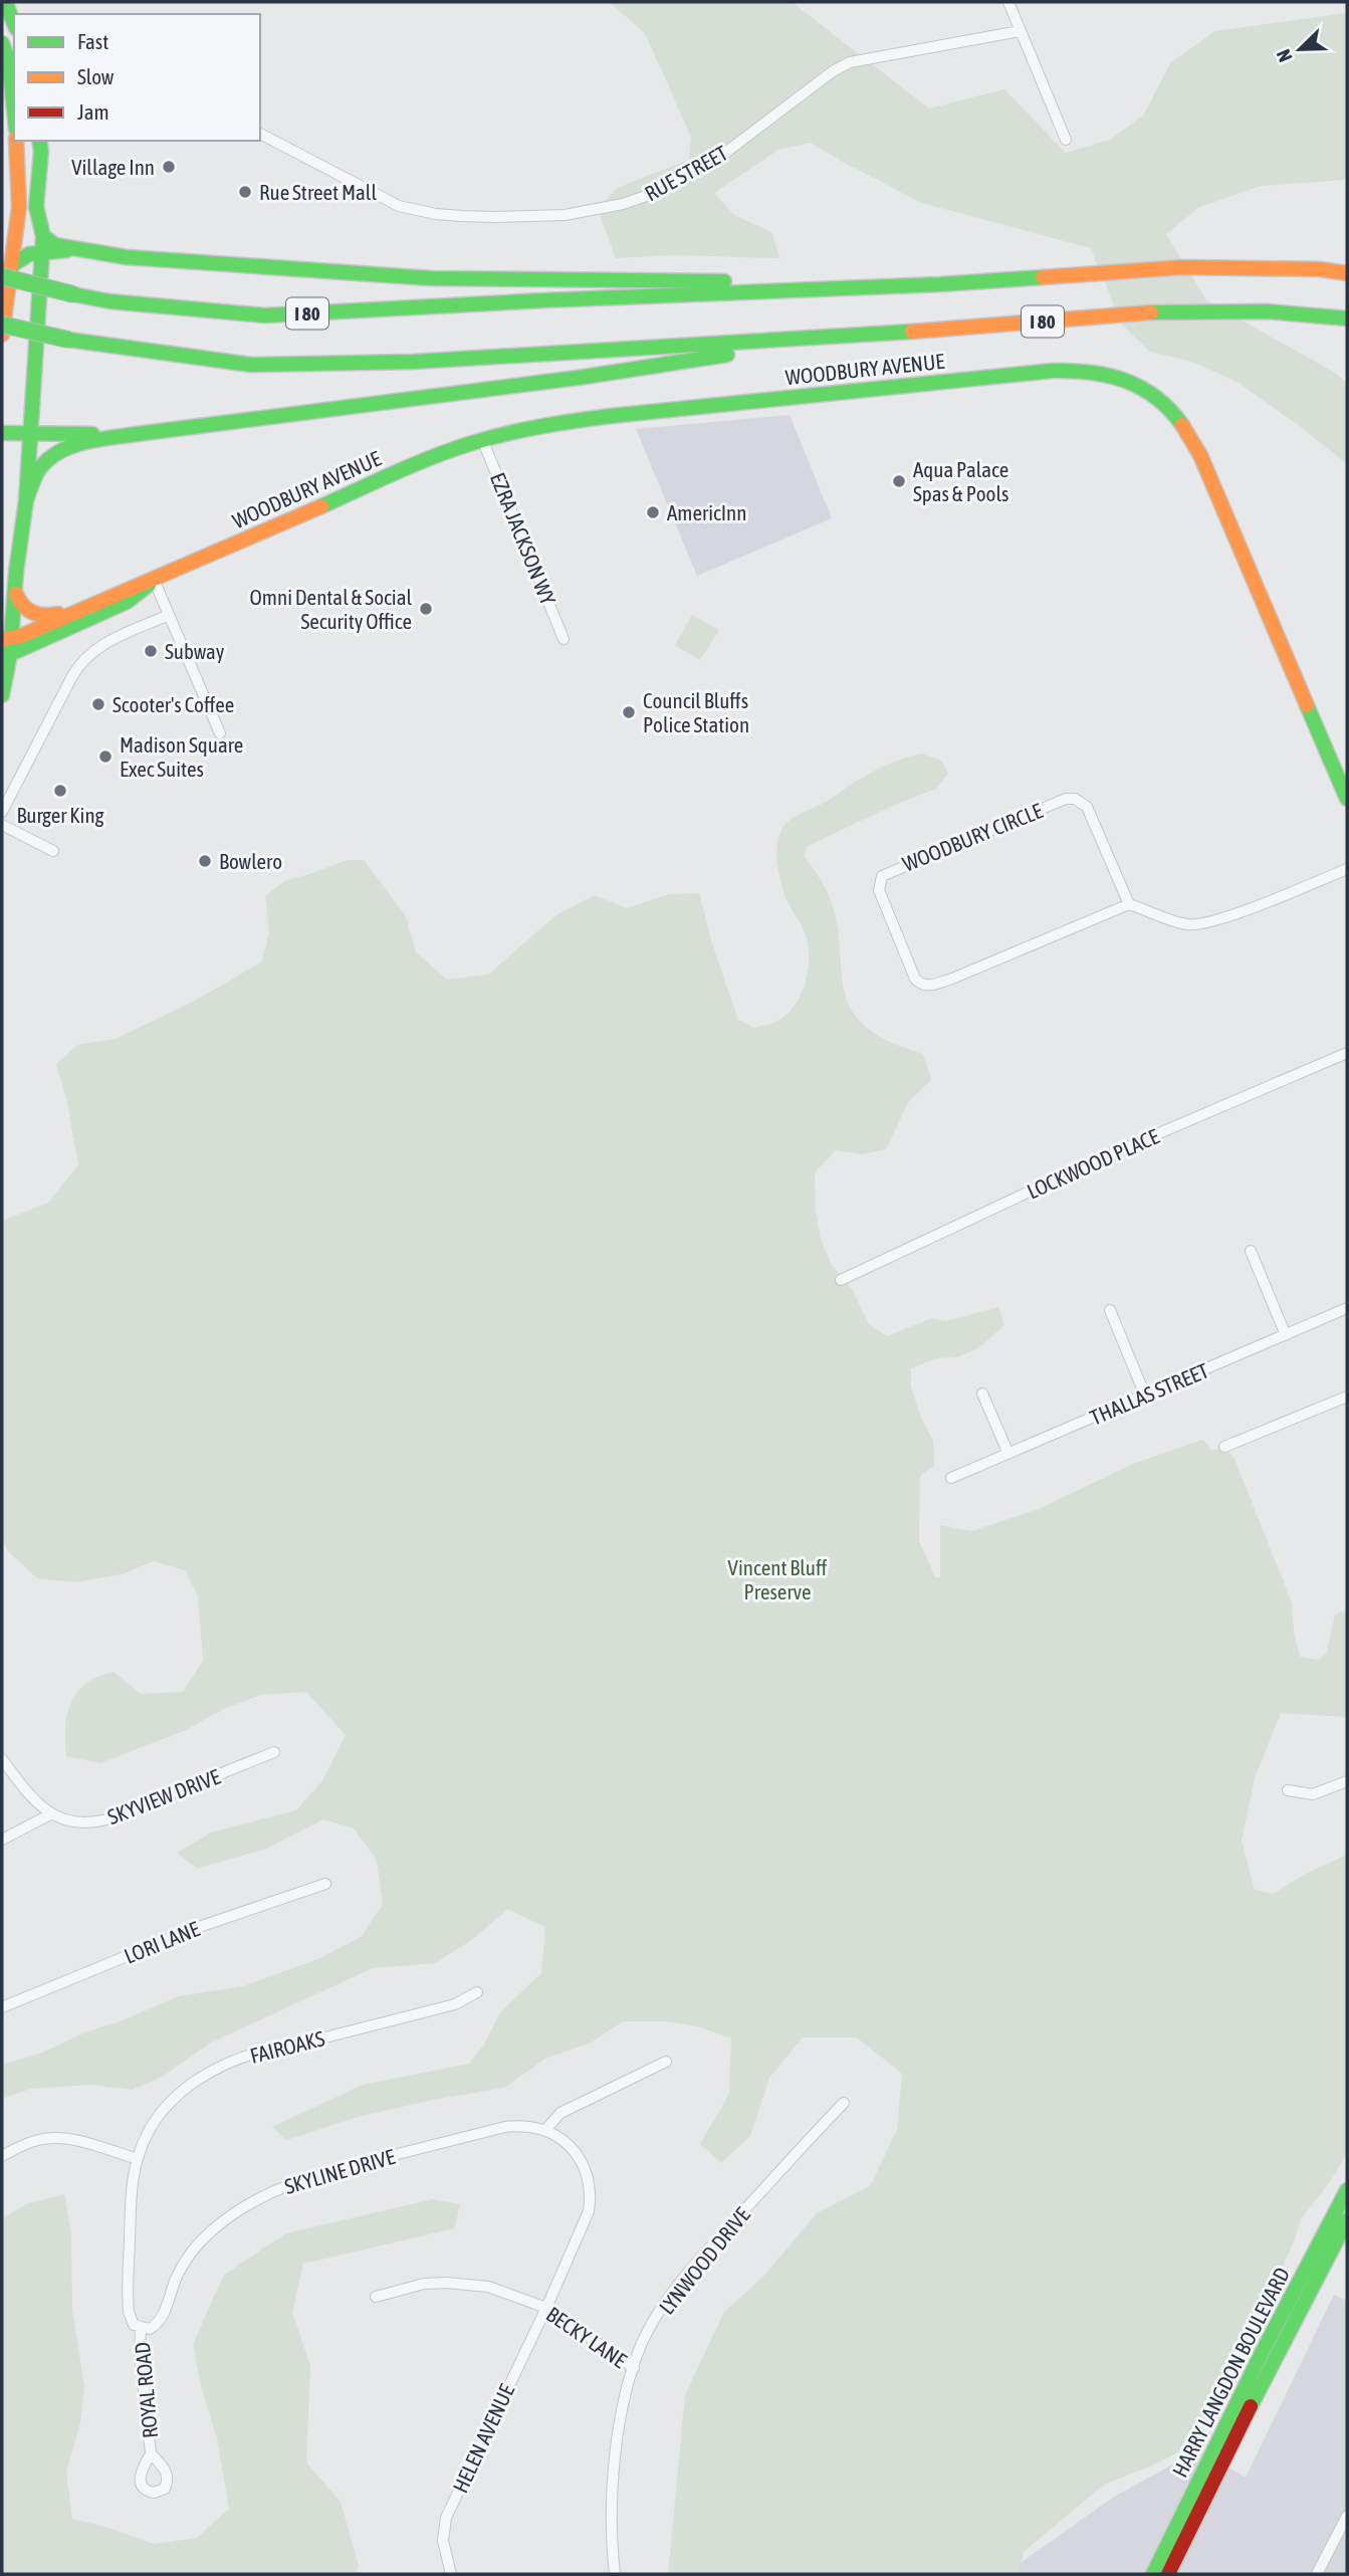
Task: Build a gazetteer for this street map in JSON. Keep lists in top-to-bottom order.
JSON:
{
  "streets": {
    "main road": ["I 80", "WOODBURY AVENUE", "HARRY LANGDON BOULEVARD"],
    "street": [
      "RUE STREET",
      "EZRA JACKSON WY",
      "WOODBURY CIRCLE",
      "LOCKWOOD PLACE",
      "THALLAS STREET",
      "SKYVIEW DRIVE",
      "LORI LANE",
      "FAIROAKS",
      "SKYLINE DRIVE",
      "LYNWOOD DRIVE",
      "BECKY LANE",
      "ROYAL ROAD",
      "HELEN AVENUE"
    ]
  },
  "crossings": [
    ["WOODBURY AVENUE", "EZRA JACKSON WY"],
    ["SKYLINE DRIVE", "ROYAL ROAD"],
    ["LYNWOOD DRIVE", "BECKY LANE"],
    ["BECKY LANE", "HELEN AVENUE"]
  ],
  "parks": ["Vincent Bluff Preserve"],
  "places": [
    "Village Inn",
    "Rue Street Mall",
    "Aqua Palace Spas & Pools",
    "AmericInn",
    "Omni Dental & Social Security Office",
    "Subway",
    "Scooter's Coffee",
    "Council Bluffs Police Station",
    "Madison Square Exec Suites",
    "Burger King",
    "Bowlero"
  ],
  "legend": ["Fast", "Slow", "Jam"],
  "north": "bottom left"
}
